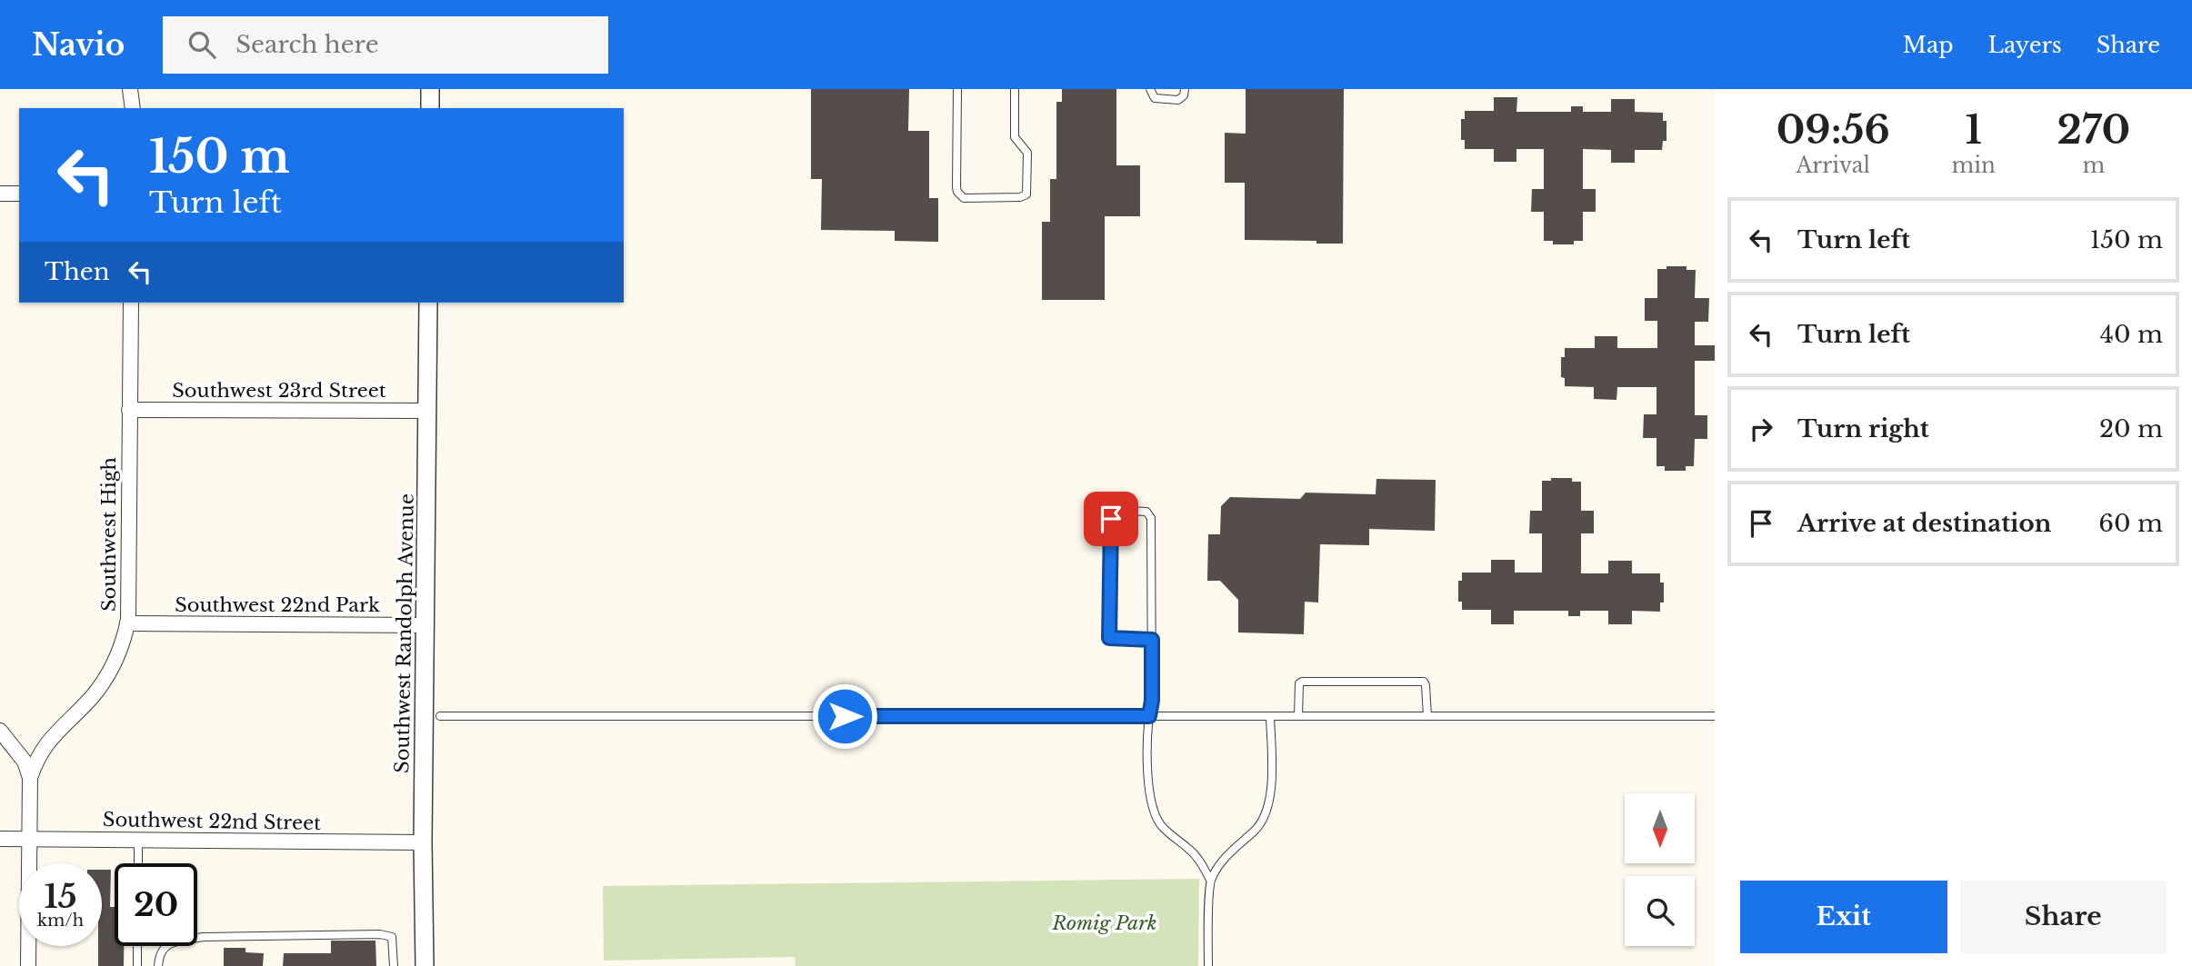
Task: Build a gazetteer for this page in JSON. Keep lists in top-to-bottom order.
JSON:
{
  "streets": {
    "street": [
      "Southwest 23rd Street",
      "Southwest High",
      "Southwest 22nd Park",
      "Southwest Randolph Avenue",
      "Southwest 22nd Street"
    ]
  },
  "crossings": [
    ["Southwest 23rd Street", "Southwest High"],
    ["Southwest 23rd Street", "Southwest Randolph Avenue"],
    ["Southwest High", "Southwest 22nd Park"],
    ["Southwest High", "Southwest 22nd Street"],
    ["Southwest 22nd Park", "Southwest Randolph Avenue"],
    ["Southwest Randolph Avenue", "Southwest 22nd Street"]
  ],
  "parks": ["Romig Park"],
  "north": "bottom",
  "page": {
    "header": "Navio",
    "search": "Search here",
    "nav": ["Map", "Layers", "Share"],
    "eta": [
      "09:56",
      "Arrival",
      "1",
      "min",
      "270",
      "m"
    ],
    "turn": ["150 m", "Turn left"],
    "list": [
      {
        "name": "Turn left",
        "value": "150 m"
      },
      {
        "name": "Turn left",
        "value": "40 m"
      },
      {
        "name": "Turn right",
        "value": "20 m"
      },
      {
        "name": "Arrive at destination",
        "value": "60 m"
      }
    ],
    "then": "Then",
    "speed": "15 km/h",
    "limit": "20",
    "buttons": ["Exit", "Share"]
  }
}
